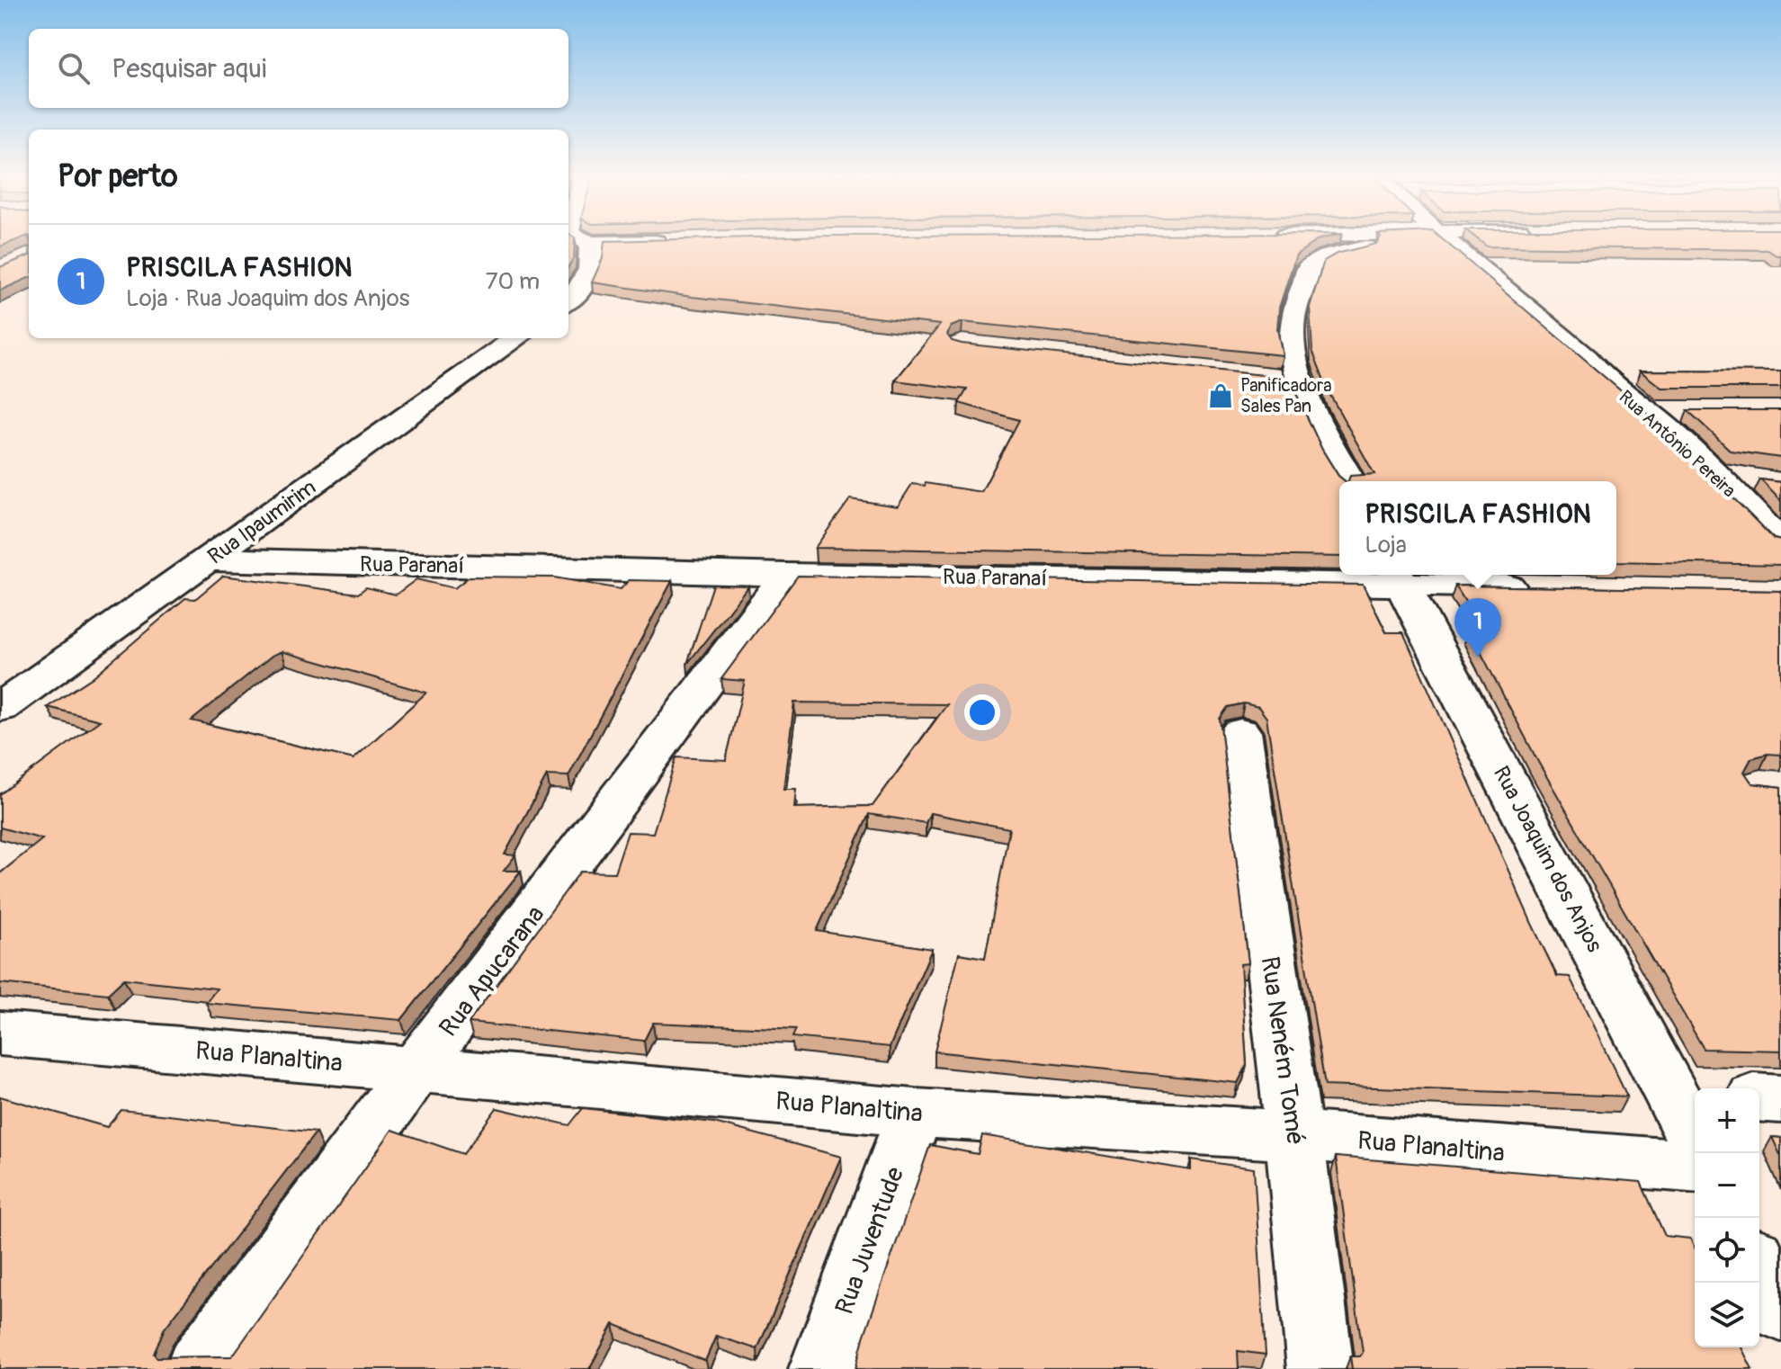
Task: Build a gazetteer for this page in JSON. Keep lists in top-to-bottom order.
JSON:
{
  "streets": {
    "street": [
      "Rua Antônio Pereira",
      "Rua Ipaumirim",
      "Rua Paranaí",
      "Rua Joaquim dos Anjos",
      "Rua Apucarana",
      "Rua Neném Tomé",
      "Rua Planaltina",
      "Rua Juventude"
    ]
  },
  "crossings": [
    ["Rua Ipaumirim", "Rua Paranaí"],
    ["Rua Paranaí", "Rua Joaquim dos Anjos"],
    ["Rua Paranaí", "Rua Apucarana"],
    ["Rua Apucarana", "Rua Planaltina"],
    ["Rua Neném Tomé", "Rua Planaltina"],
    ["Rua Planaltina", "Rua Juventude"]
  ],
  "places": {
    "shop": ["Panificadora Sales Pan"]
  },
  "page": {
    "search": "Pesquisar aqui",
    "heading": "Por perto",
    "list": [
      {
        "mark": "1",
        "name": "PRISCILA FASHION",
        "note": "Loja · Rua Joaquim dos Anjos",
        "value": "70 m"
      }
    ],
    "popup": ["PRISCILA FASHION", "Loja"],
    "pins": "1",
    "map_buttons": ["+", "−"]
  }
}
